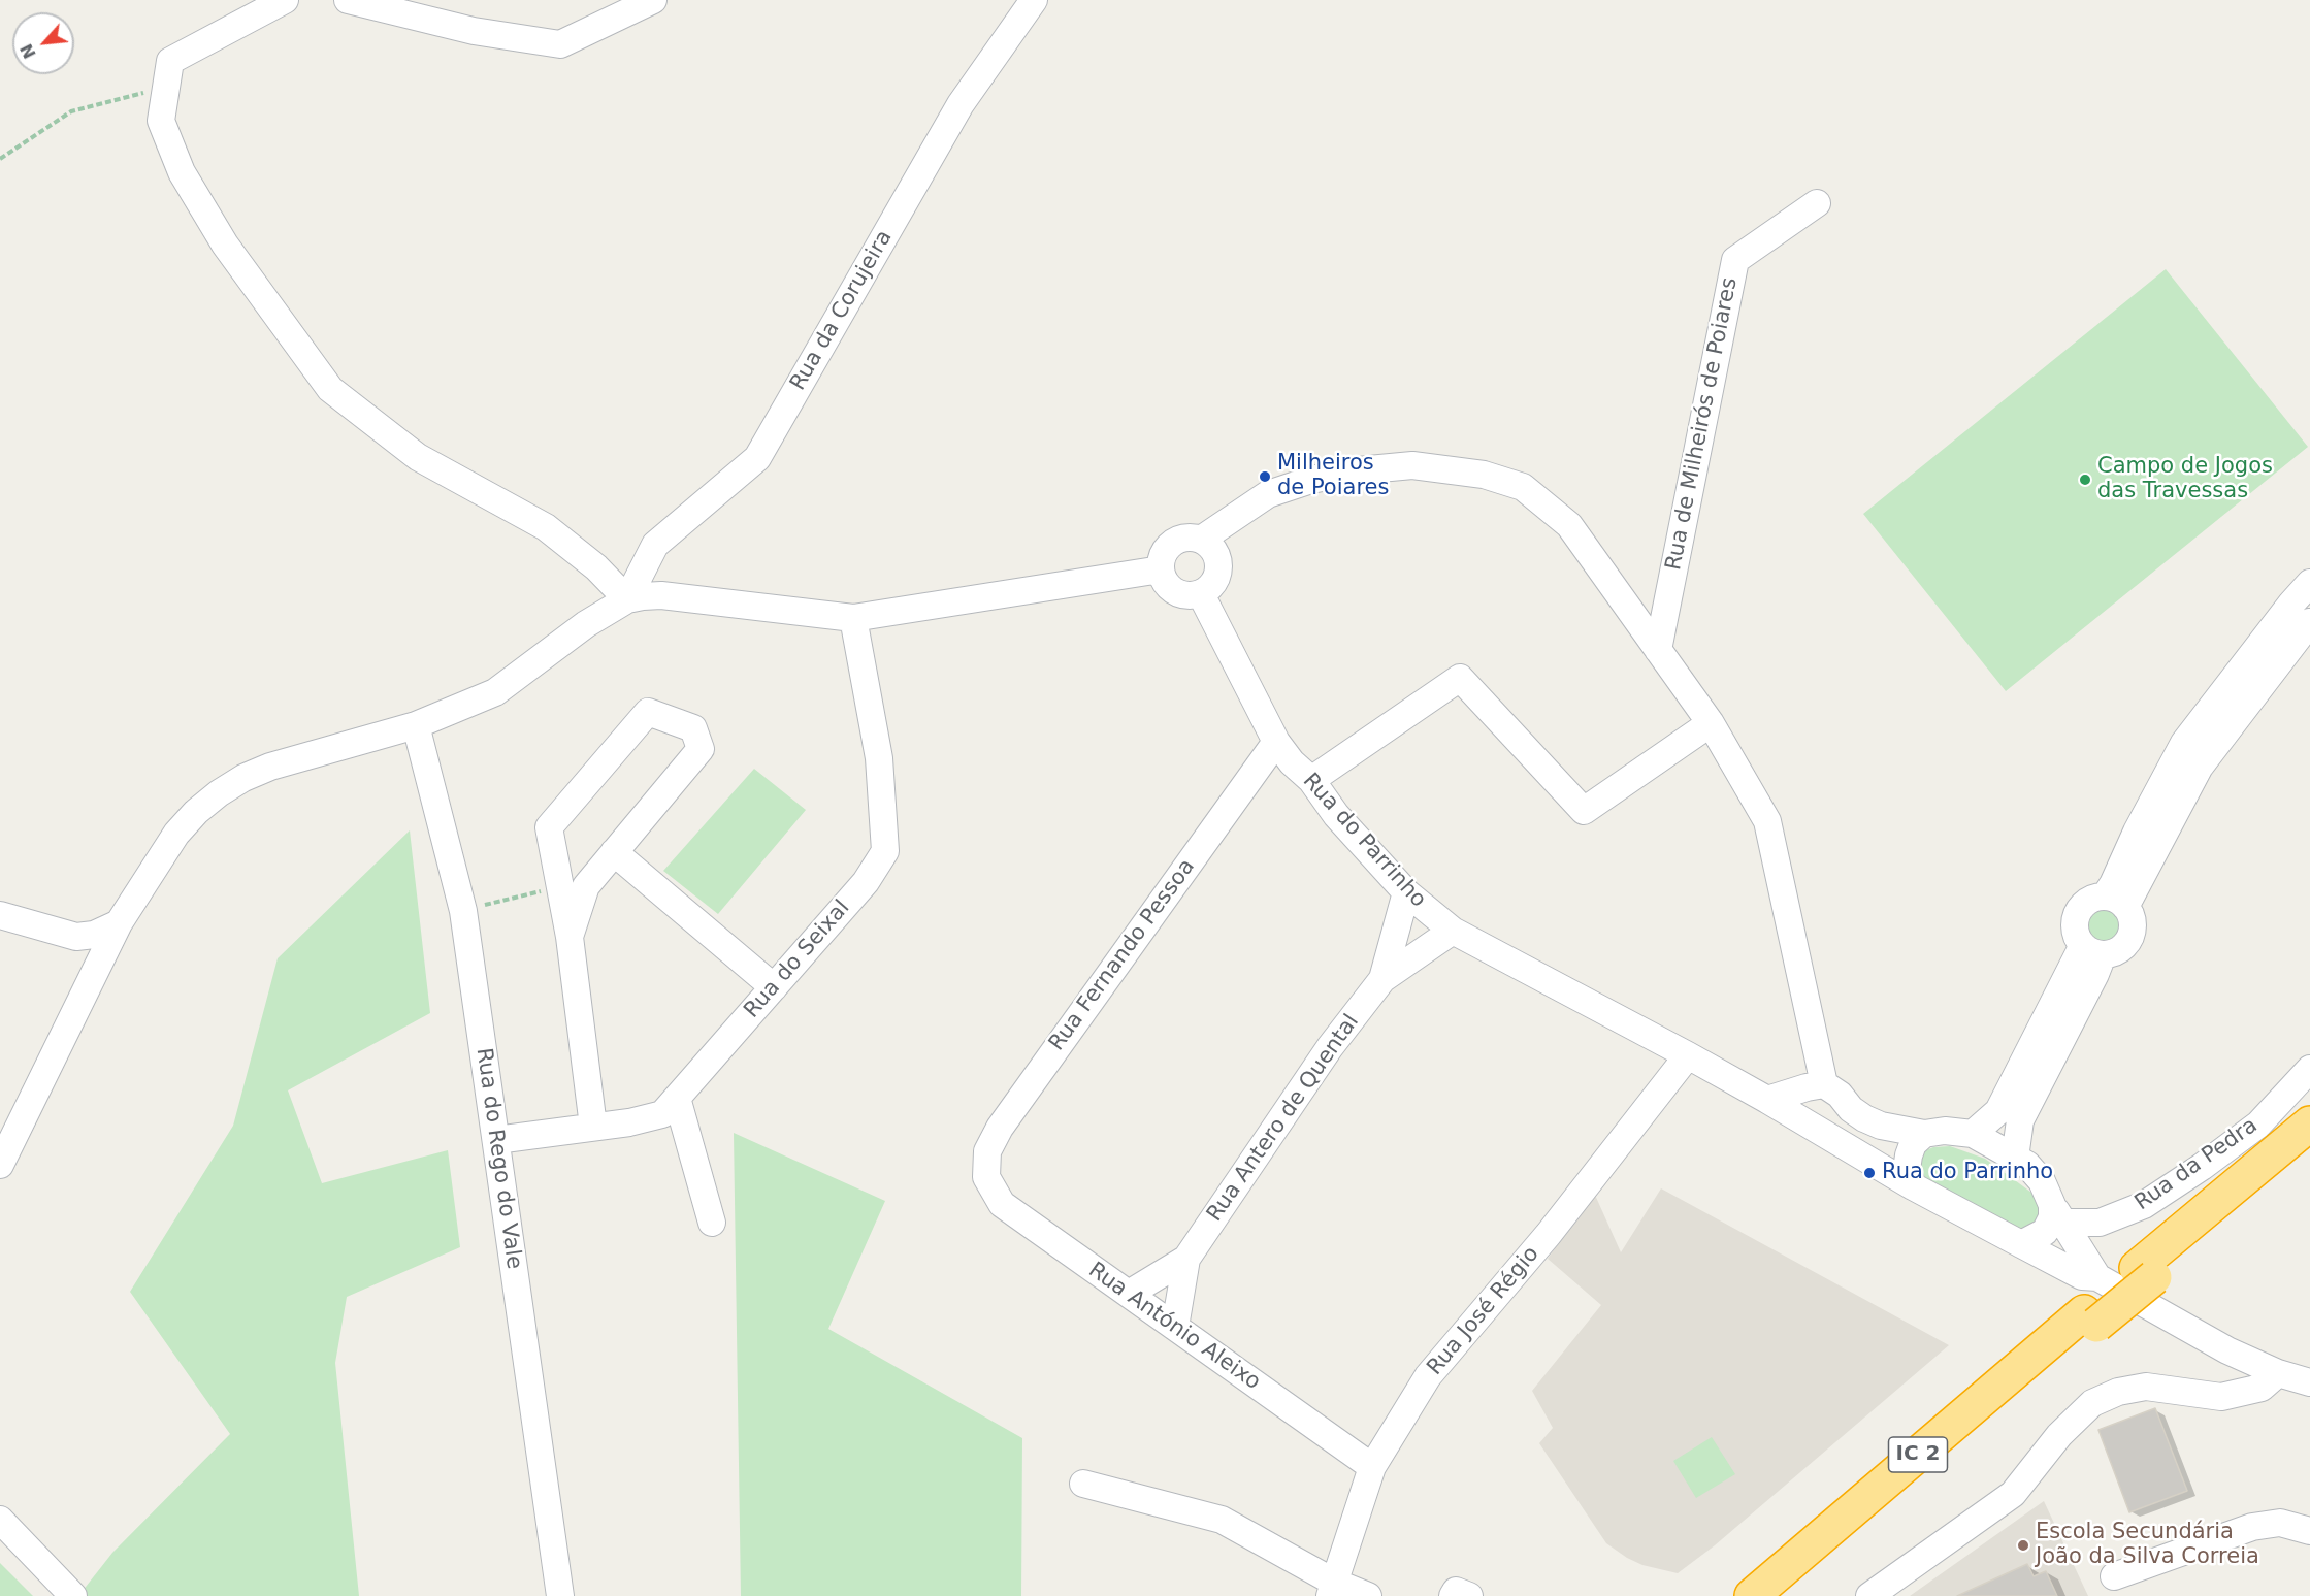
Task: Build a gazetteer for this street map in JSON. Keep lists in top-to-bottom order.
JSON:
{
  "streets": {
    "highway": ["IC 2"],
    "street": [
      "Rua da Corujeira",
      "Rua de Milheirós de Poiares",
      "Rua do Parrinho",
      "Rua Fernando Pessoa",
      "Rua do Seixal",
      "Rua Antero de Quental",
      "Rua do Rego do Vale",
      "Rua da Pedra",
      "Rua José Régio",
      "Rua António Aleixo"
    ]
  },
  "crossings": [
    ["Rua do Parrinho", "Rua Fernando Pessoa"],
    ["Rua do Parrinho", "Rua Antero de Quental"],
    ["Rua do Parrinho", "Rua da Pedra"],
    ["Rua do Parrinho", "Rua José Régio"],
    ["Rua Fernando Pessoa", "Rua António Aleixo"],
    ["Rua do Seixal", "Rua do Rego do Vale"],
    ["Rua Antero de Quental", "Rua António Aleixo"],
    ["Rua José Régio", "Rua António Aleixo"]
  ],
  "places": [
    "Milheiros de Poiares",
    "Campo de Jogos das Travessas",
    "Rua do Parrinho",
    "Escola Secundária João da Silva Correia"
  ],
  "north": "bottom left"
}
